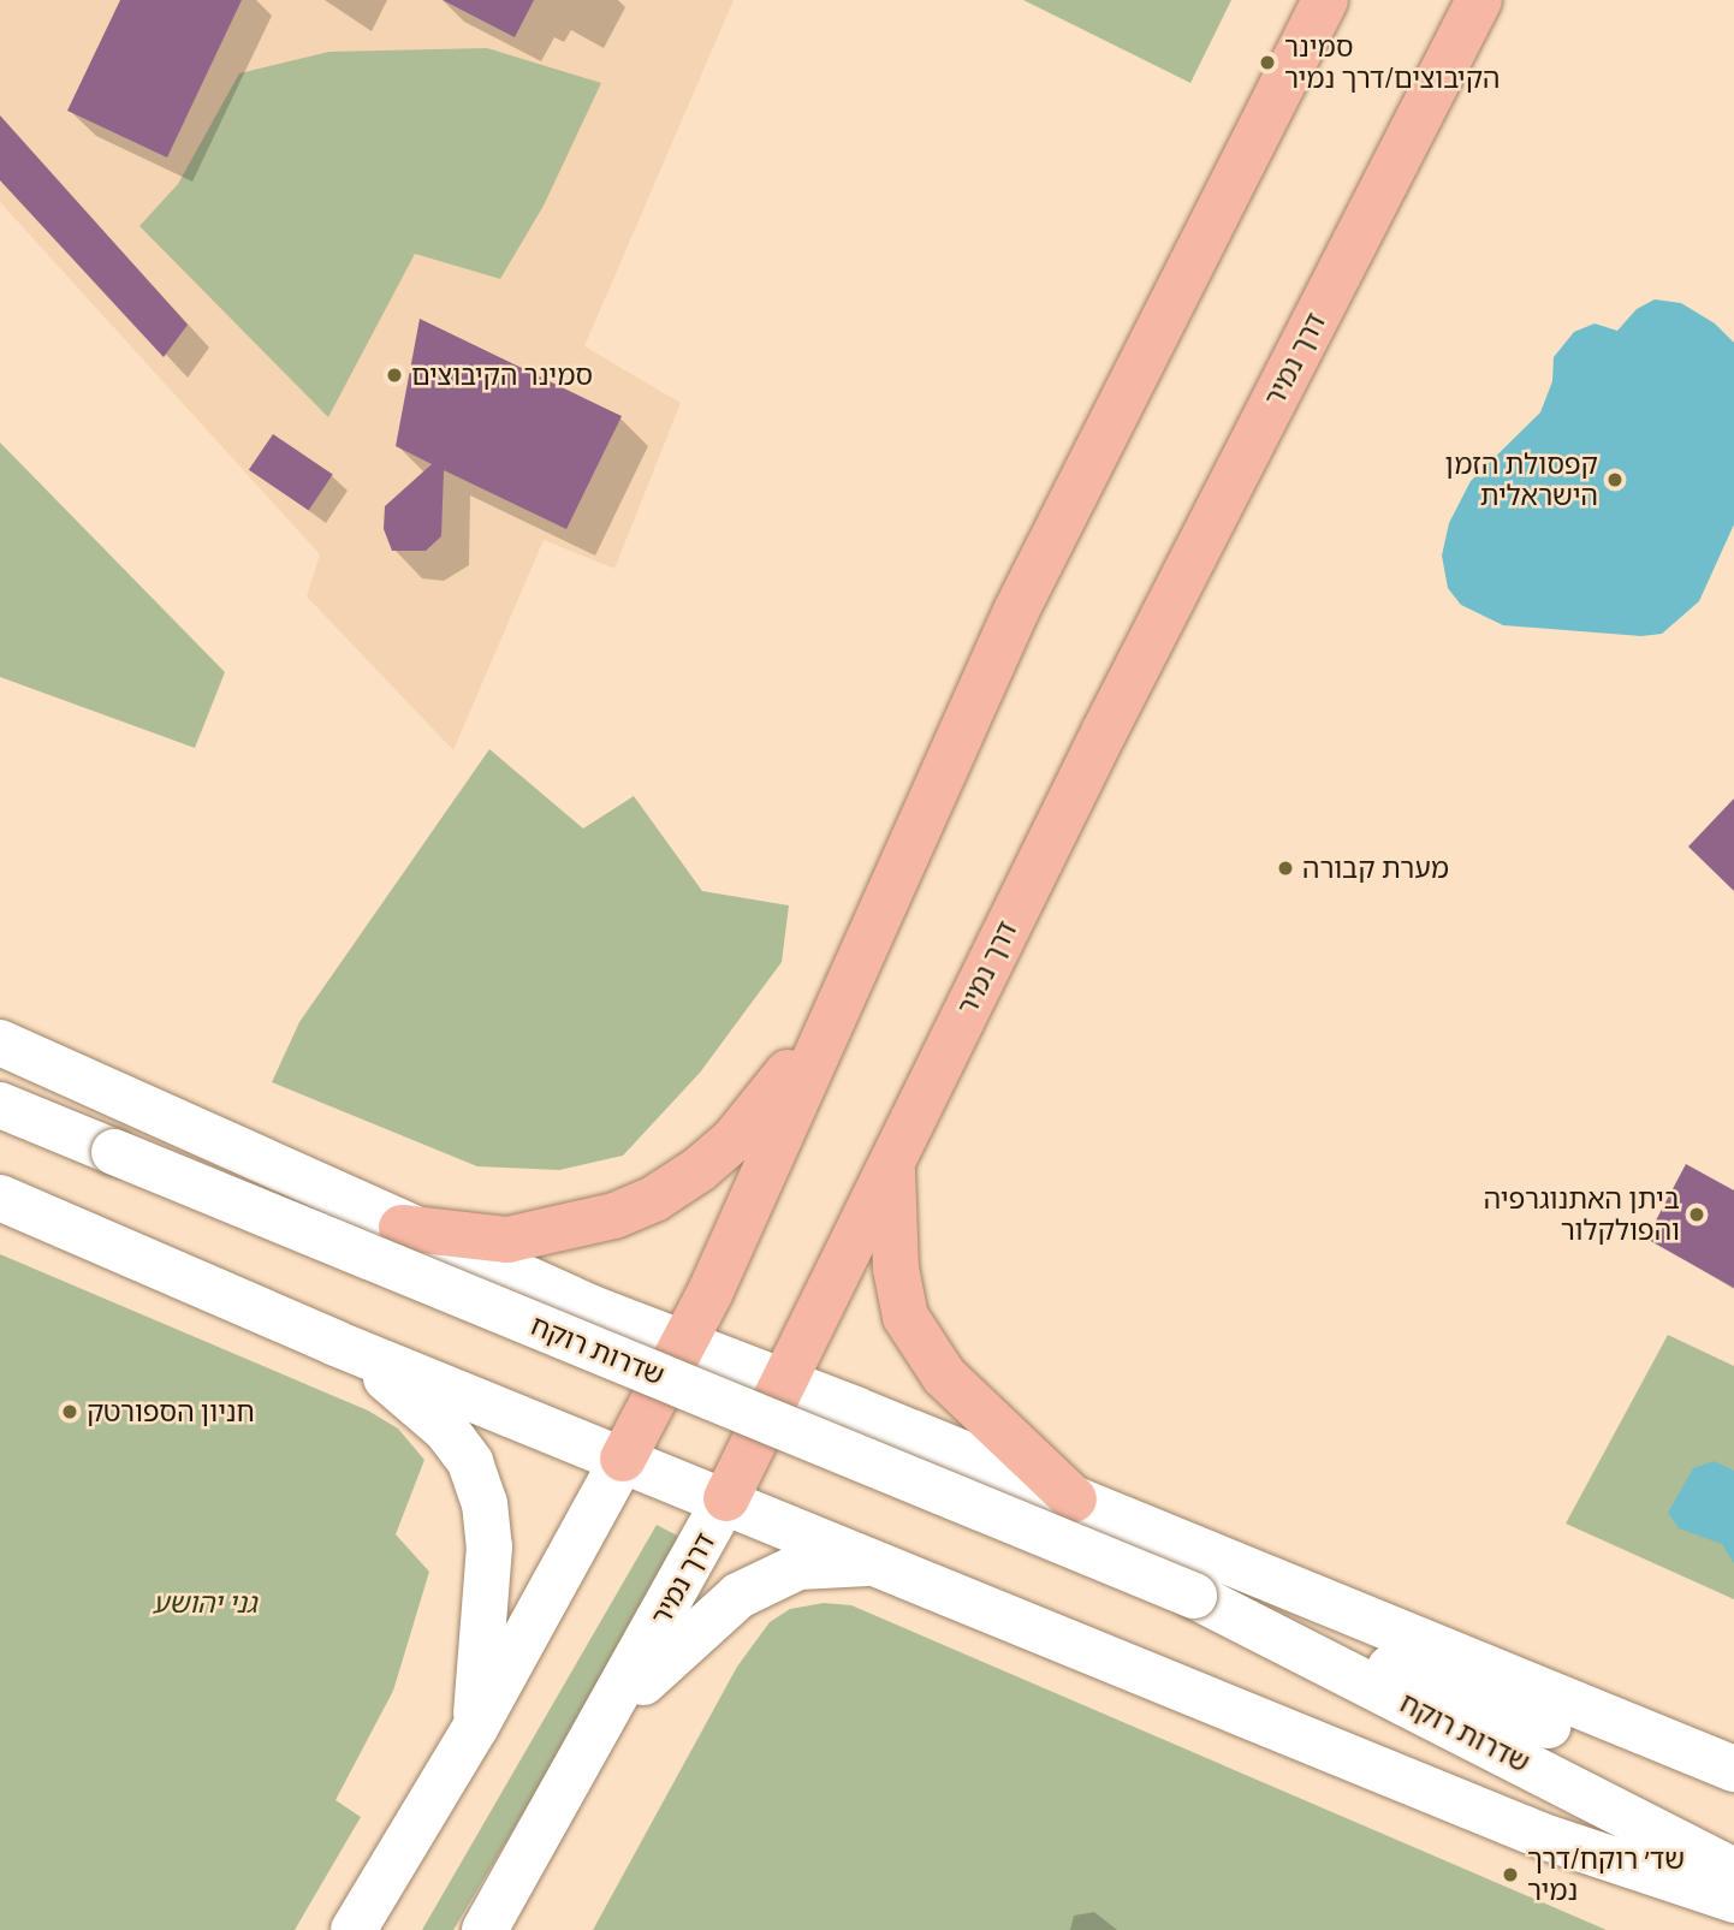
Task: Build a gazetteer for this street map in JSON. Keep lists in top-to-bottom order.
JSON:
{
  "streets": {
    "highway": ["דרך נמיר"],
    "main road": ["שדרות רוקח"]
  },
  "parks": ["גני יהושע"],
  "places": [
    "סמינר הקיבוצים/דרך נמיר",
    "סמינר הקיבוצים",
    "קפסולת הזמן הישראלית",
    "מערת קבורה",
    "ביתן האתנוגרפיה והפולקלור",
    "חניון הספורטק",
    "שד׳ רוקח/דרך נמיר"
  ]
}
